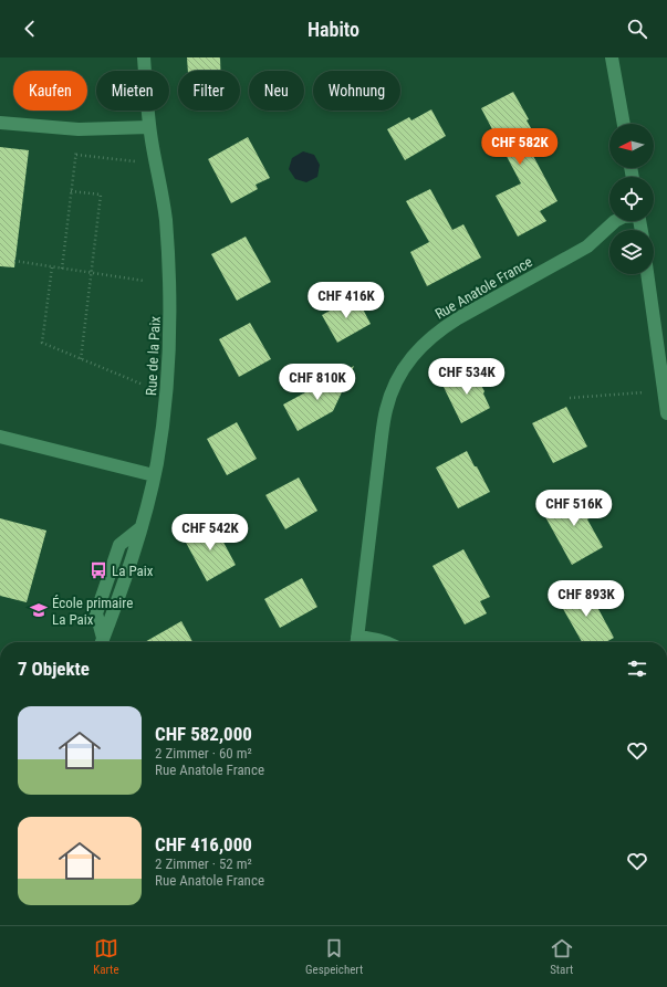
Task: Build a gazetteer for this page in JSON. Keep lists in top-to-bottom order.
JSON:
{
  "streets": {
    "street": ["Rue Anatole France", "Rue de la Paix"]
  },
  "places": {
    "bus stop": ["La Paix"],
    "school or university": ["École primaire La Paix"]
  },
  "north": "left",
  "page": {
    "header": "Habito",
    "chip": [
      "Kaufen",
      "Mieten",
      "Filter",
      "Neu",
      "Wohnung"
    ],
    "price": [
      "CHF 582K",
      "CHF 416K",
      "CHF 534K",
      "CHF 810K",
      "CHF 516K",
      "CHF 542K",
      "CHF 893K"
    ],
    "heading": "7 Objekte",
    "list": [
      {
        "name": "CHF 582,000",
        "note": "2 Zimmer · 60 m² · Rue Anatole France"
      },
      {
        "name": "CHF 416,000",
        "note": "2 Zimmer · 52 m² · Rue Anatole France"
      }
    ],
    "tabs": ["Karte", "Gespeichert", "Start"]
  }
}
